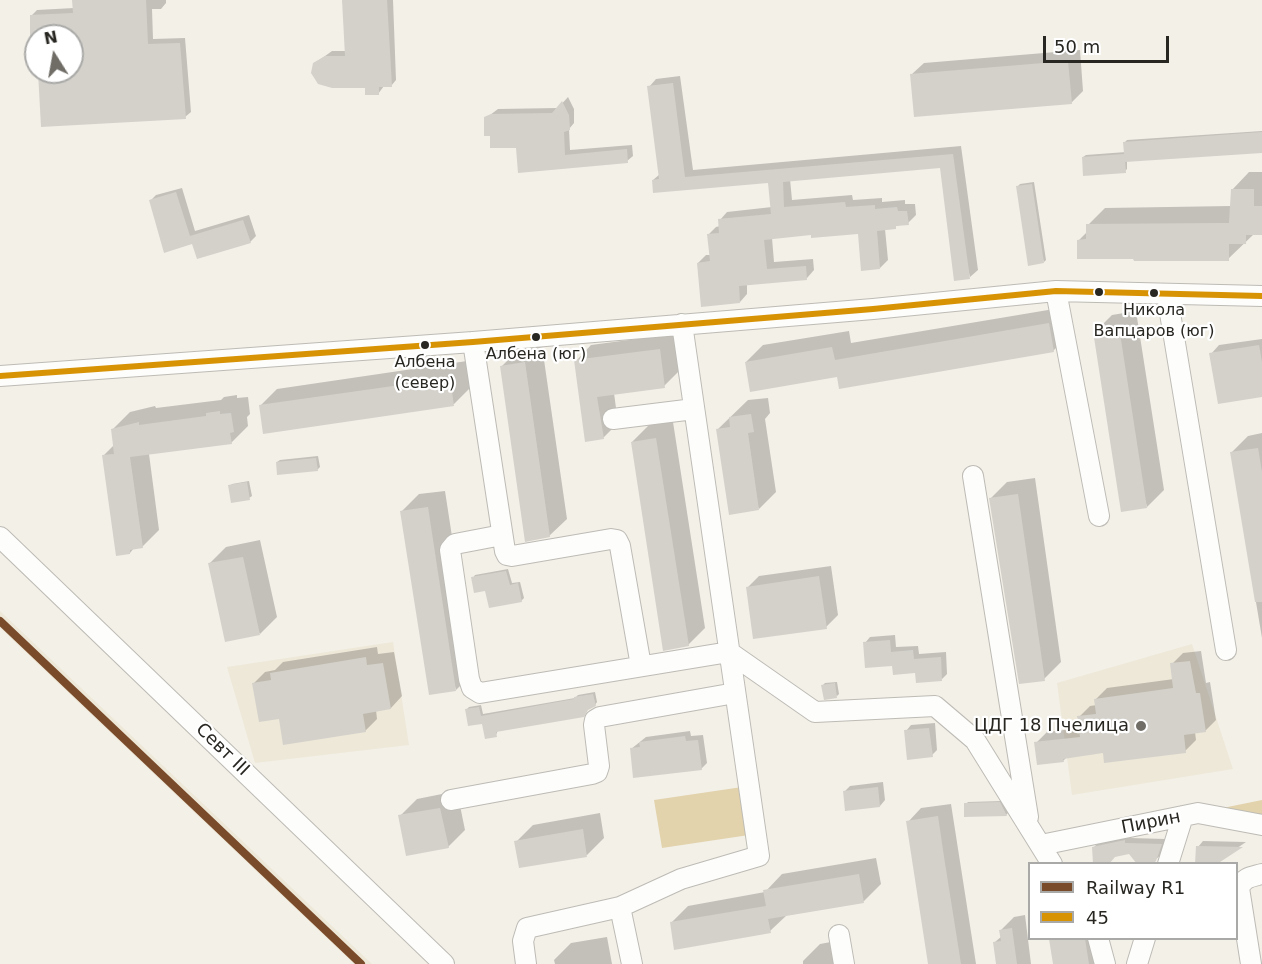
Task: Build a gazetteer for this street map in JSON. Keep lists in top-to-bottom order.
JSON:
{
  "streets": {
    "street": ["Севт III", "Пирин"]
  },
  "places": [
    "Никола Вапцаров (юг)",
    "Албена (юг)",
    "Албена (север)",
    "ЦДГ 18 Пчелица"
  ],
  "lines": ["transit line 45", "rail line R1"],
  "legend": ["Railway R1", "45"],
  "scale_bar": "50 m",
  "north": "top"
}
